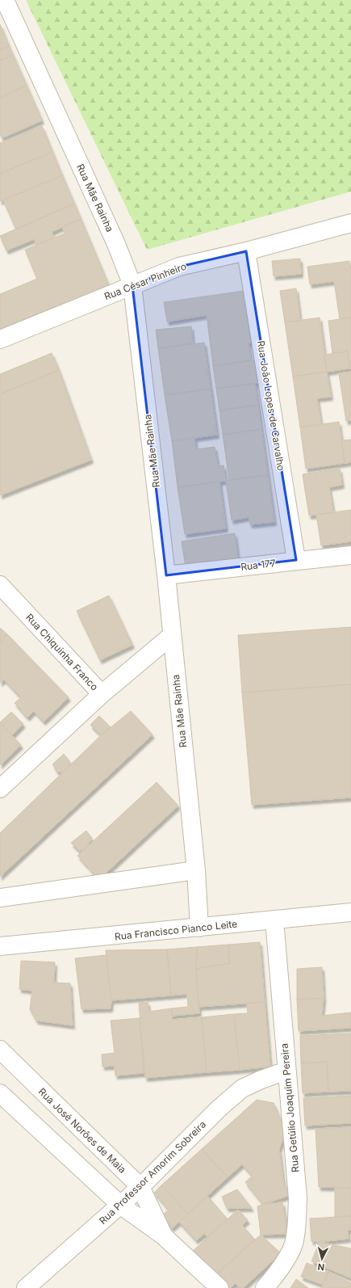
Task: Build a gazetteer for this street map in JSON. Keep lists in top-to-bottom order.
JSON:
{
  "streets": {
    "street": [
      "Rua Mãe Rainha",
      "Rua César Pinheiro",
      "Rua João Lopes de Carvalho",
      "Rua 177",
      "Rua Chiquinha Franco",
      "Rua Francisco Pianco Leite",
      "Rua Getúlio Joaquim Pereira",
      "Rua José Norões de Maia",
      "Rua Professor Amorim Sobreira"
    ]
  },
  "crossings": [
    ["Rua Mãe Rainha", "Rua César Pinheiro"],
    ["Rua Mãe Rainha", "Rua 177"],
    ["Rua Mãe Rainha", "Rua Chiquinha Franco"],
    ["Rua Mãe Rainha", "Rua Francisco Pianco Leite"],
    ["Rua César Pinheiro", "Rua João Lopes de Carvalho"],
    ["Rua João Lopes de Carvalho", "Rua 177"],
    ["Rua Francisco Pianco Leite", "Rua Getúlio Joaquim Pereira"],
    ["Rua Getúlio Joaquim Pereira", "Rua Professor Amorim Sobreira"],
    ["Rua José Norões de Maia", "Rua Professor Amorim Sobreira"]
  ],
  "north": "bottom"
}
